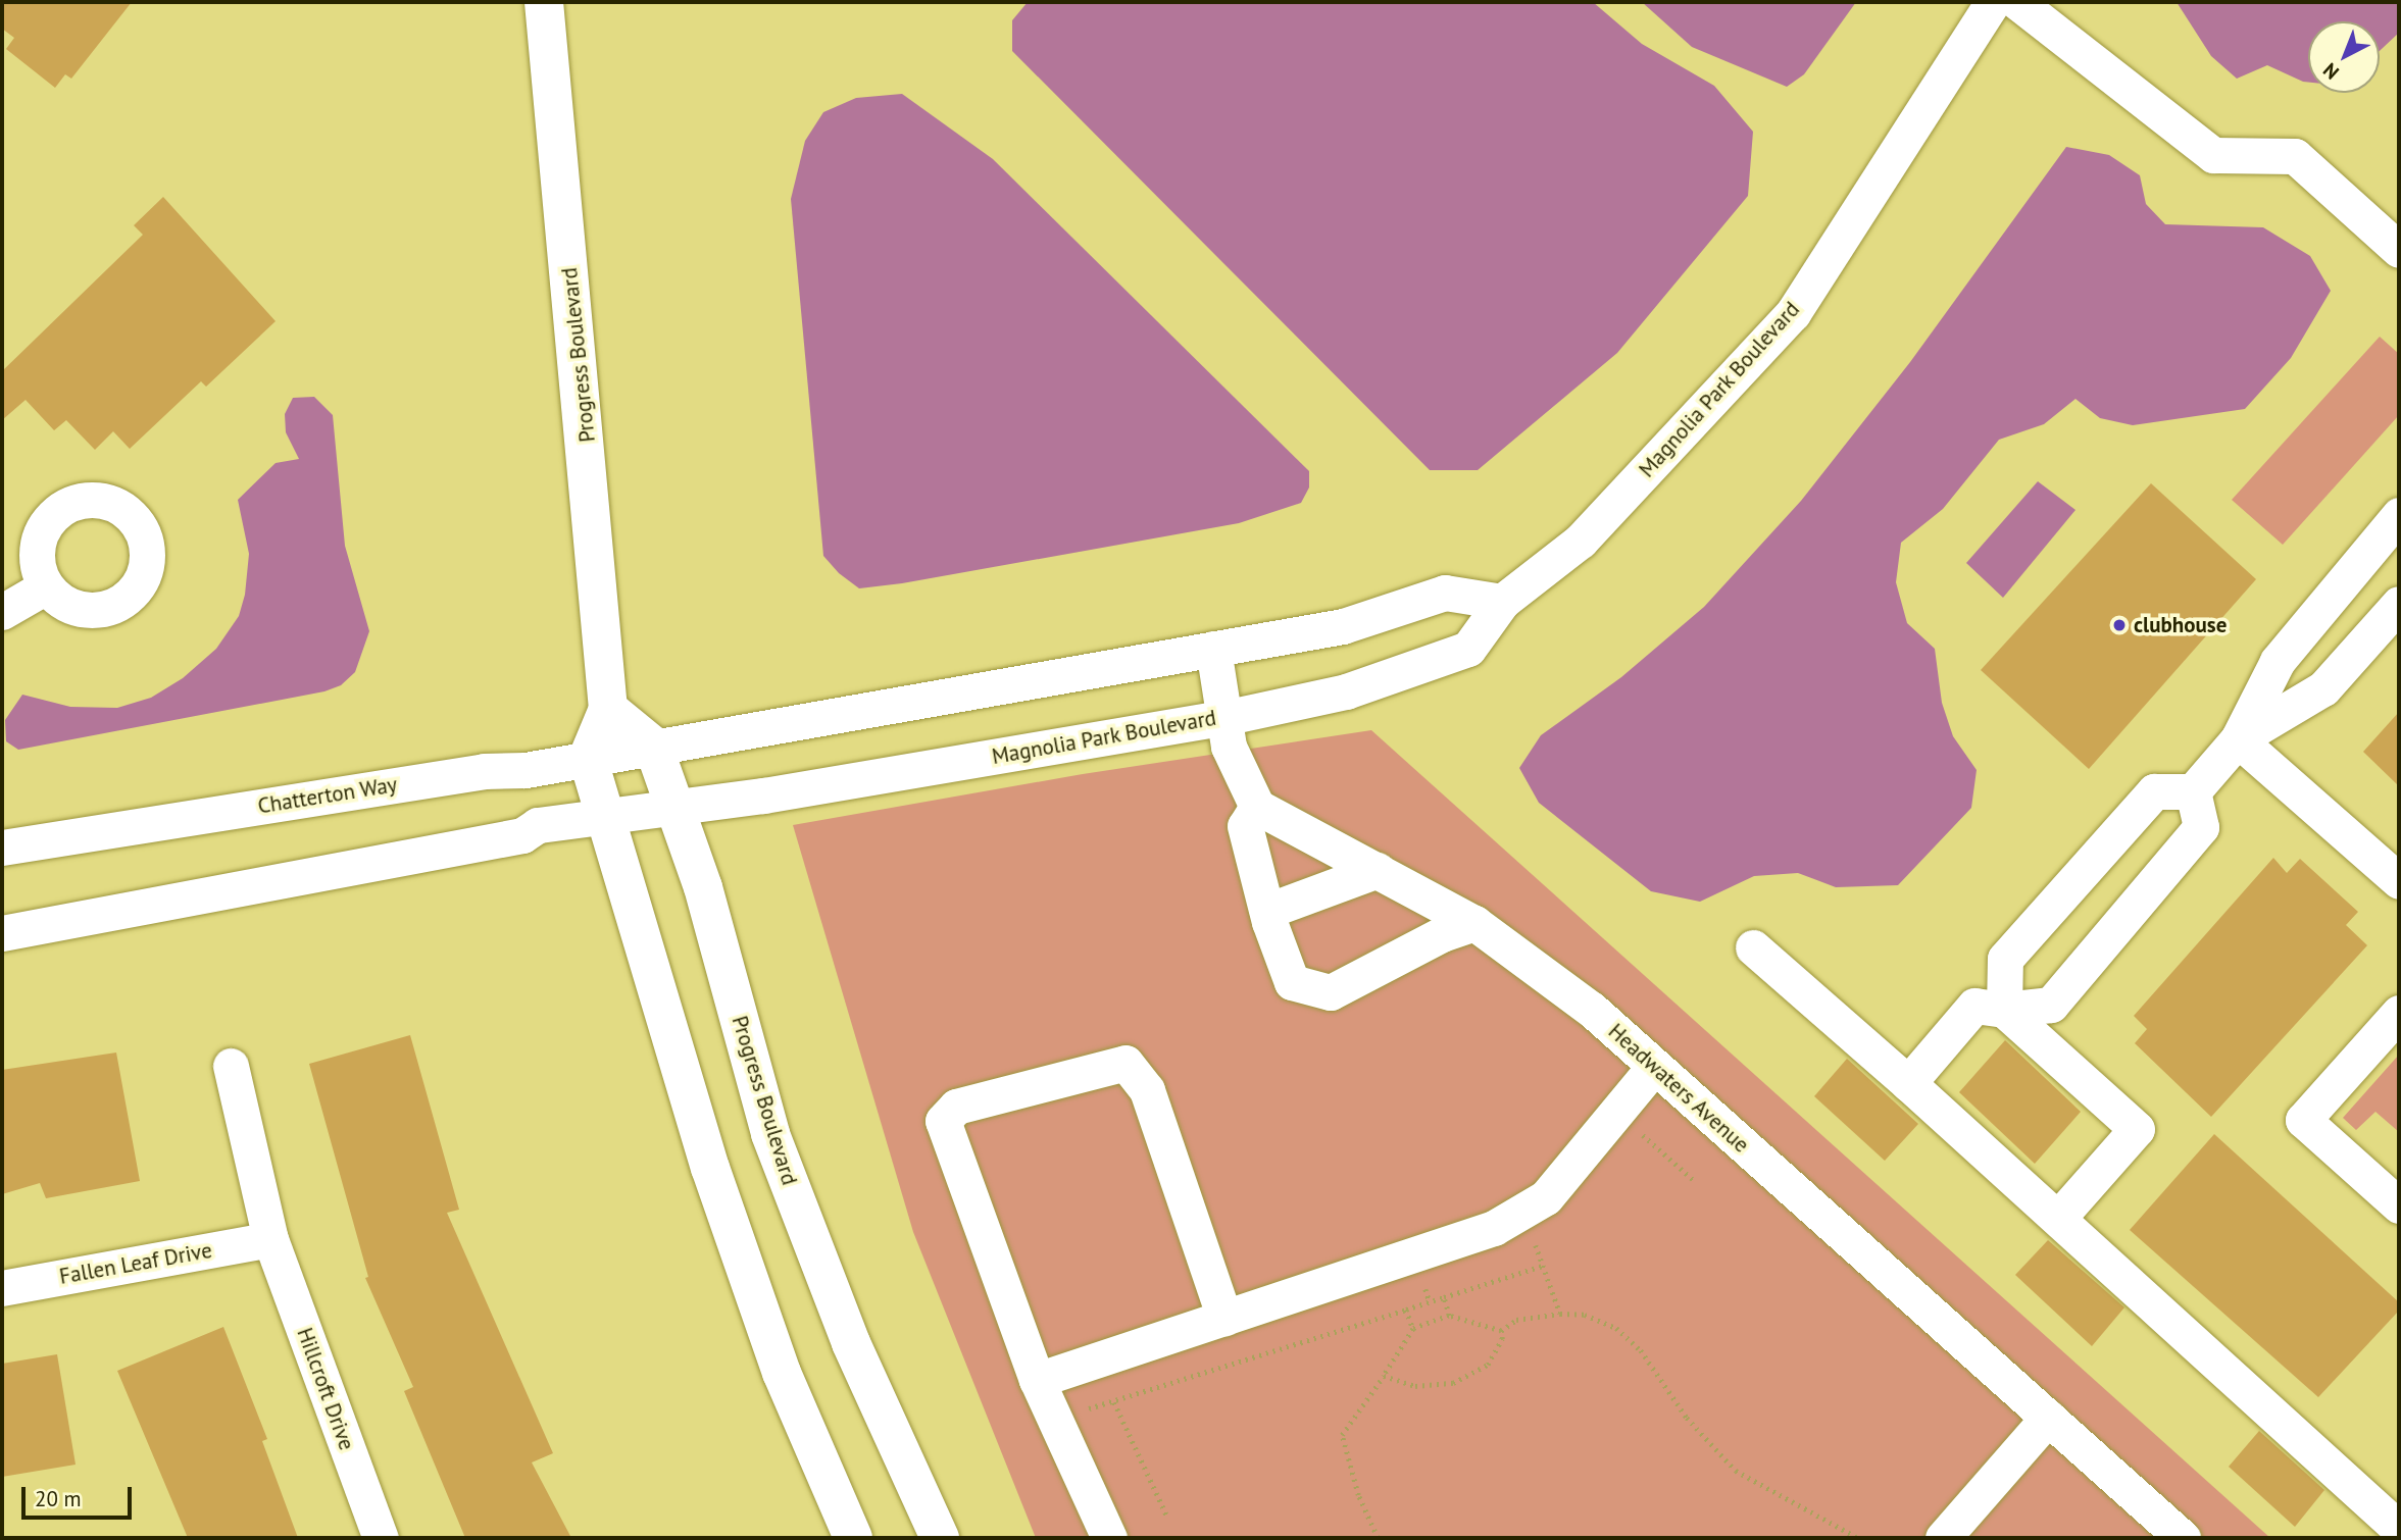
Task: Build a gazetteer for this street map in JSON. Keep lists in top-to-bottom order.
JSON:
{
  "streets": {
    "main road": ["Progress Boulevard"],
    "street": [
      "Magnolia Park Boulevard",
      "Chatterton Way",
      "Headwaters Avenue",
      "Fallen Leaf Drive",
      "Hillcroft Drive"
    ]
  },
  "crossings": [
    ["Progress Boulevard", "Magnolia Park Boulevard"],
    ["Progress Boulevard", "Chatterton Way"],
    ["Fallen Leaf Drive", "Hillcroft Drive"]
  ],
  "places": ["clubhouse"],
  "scale_bar": "20 m",
  "north": "bottom left"
}
